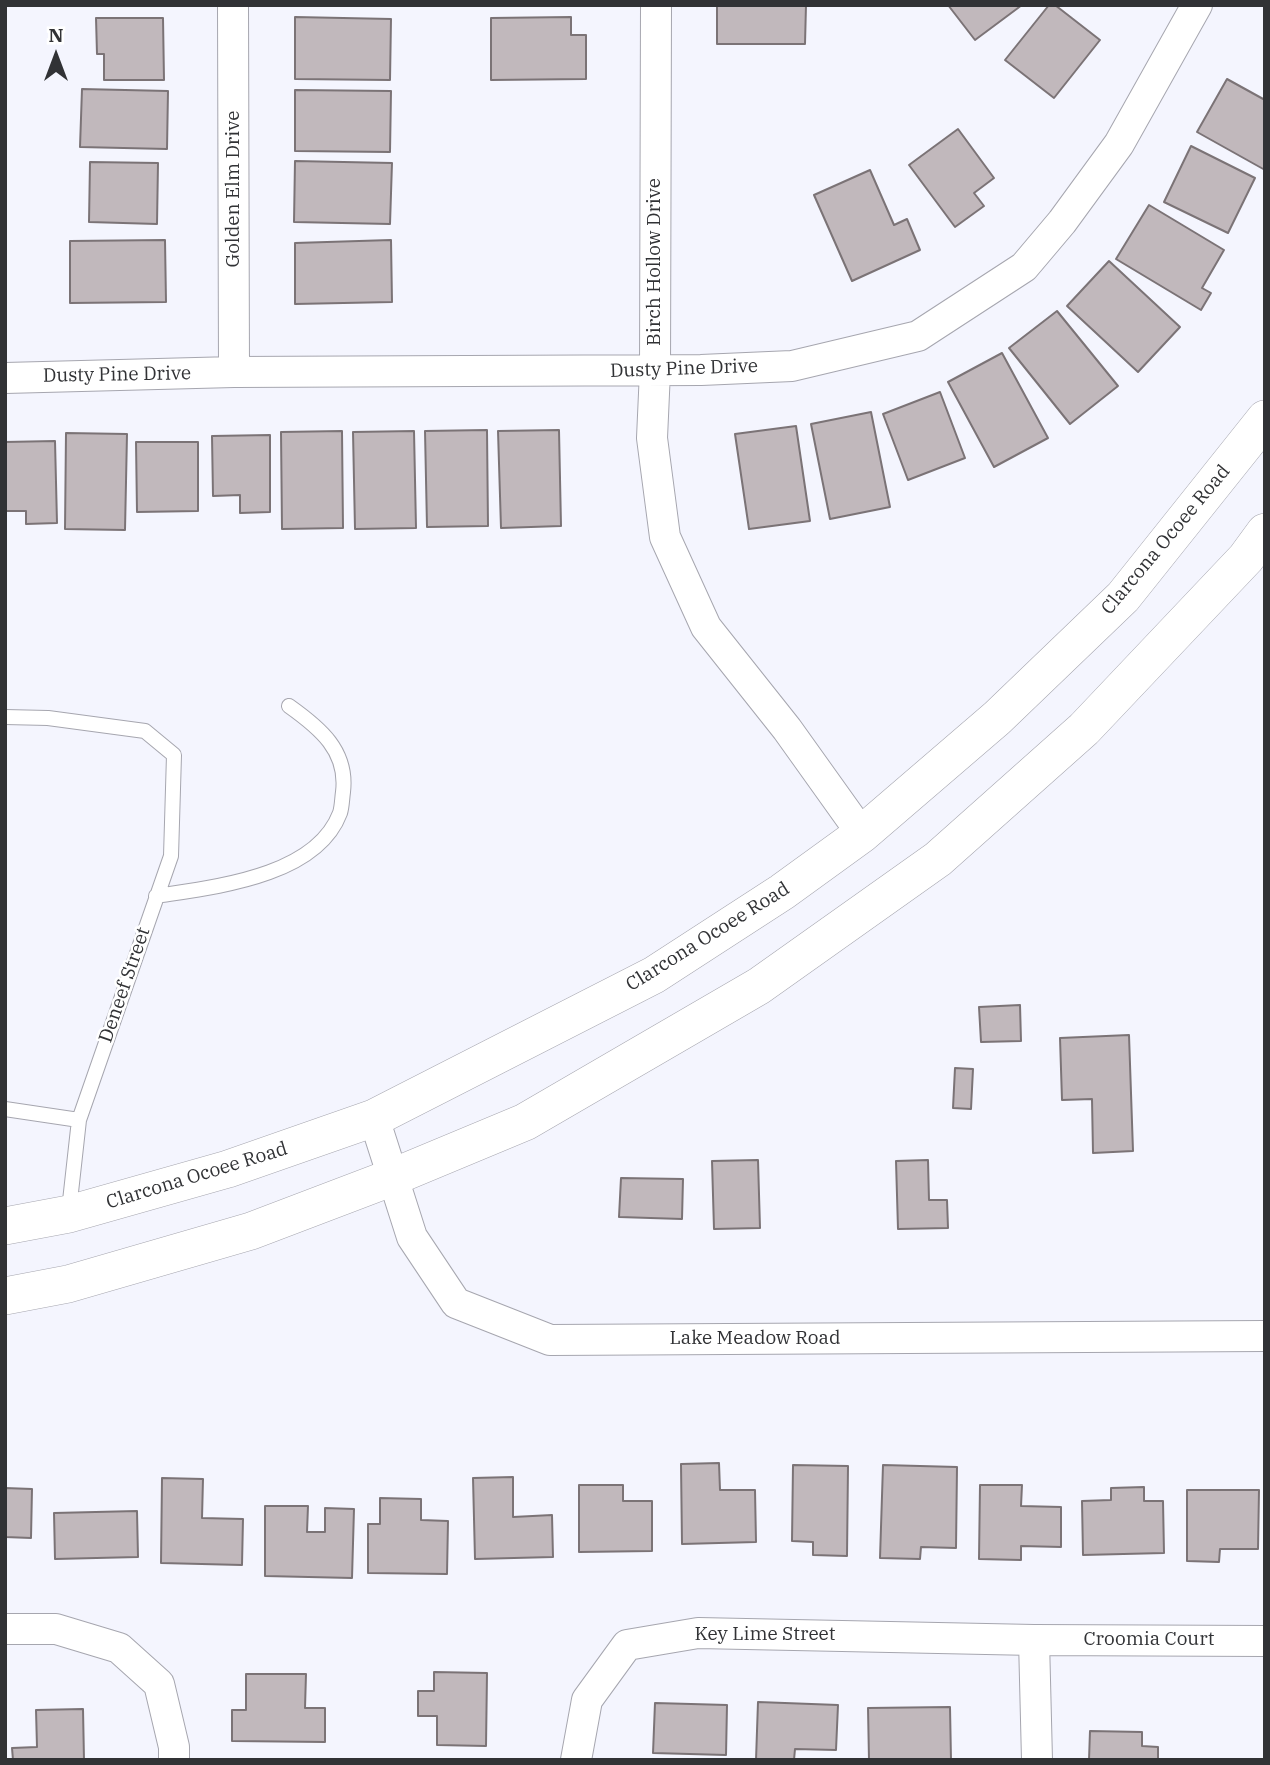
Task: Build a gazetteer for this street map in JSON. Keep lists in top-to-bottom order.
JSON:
{
  "streets": {
    "street": [
      "Golden Elm Drive",
      "Birch Hollow Drive",
      "Dusty Pine Drive",
      "Clarcona Ocoee Road",
      "Lake Meadow Road",
      "Key Lime Street",
      "Croomia Court"
    ],
    "lane": ["Deneef Street"]
  },
  "crossings": [
    ["Golden Elm Drive", "Dusty Pine Drive"],
    ["Birch Hollow Drive", "Dusty Pine Drive"],
    ["Birch Hollow Drive", "Clarcona Ocoee Road"],
    ["Clarcona Ocoee Road", "Deneef Street"],
    ["Clarcona Ocoee Road", "Lake Meadow Road"],
    ["Key Lime Street", "Croomia Court"]
  ],
  "north": "top"
}
